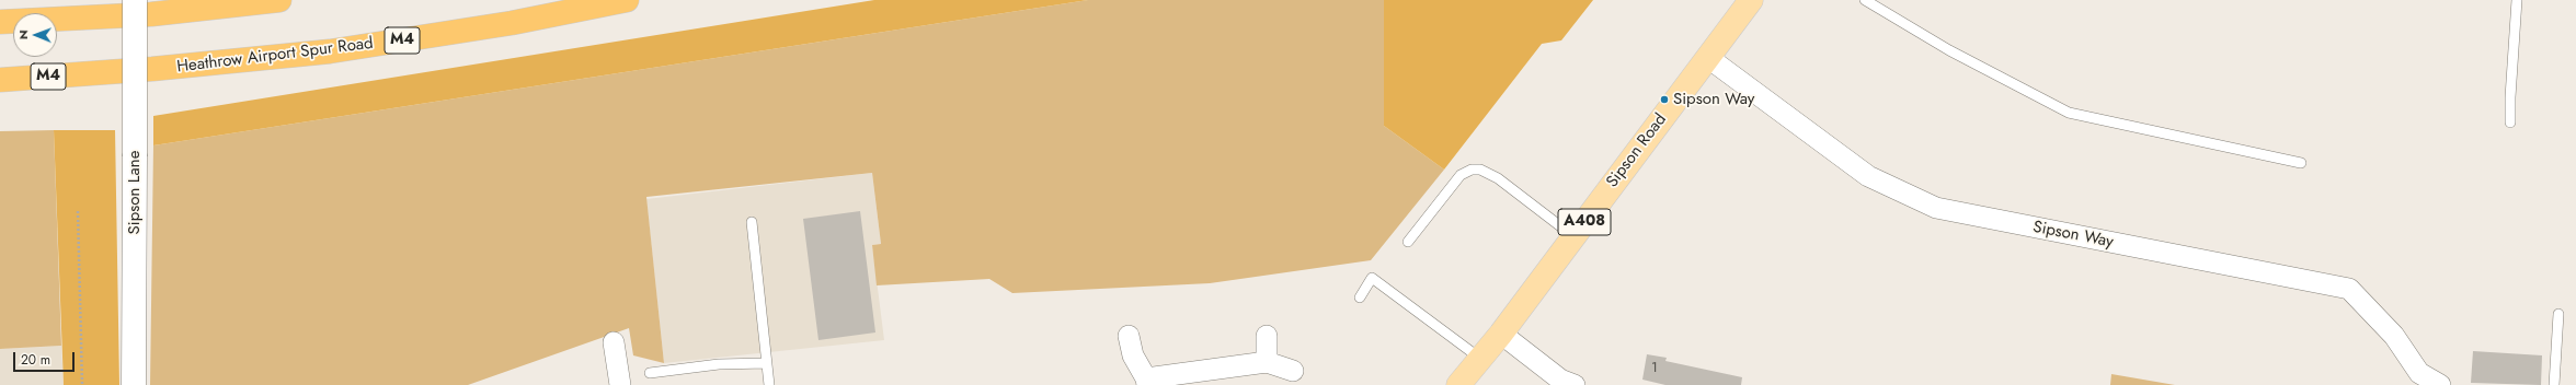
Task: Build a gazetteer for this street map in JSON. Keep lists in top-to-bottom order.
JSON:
{
  "streets": {
    "highway": ["M4", "Heathrow Airport Spur Road"],
    "main road": ["Sipson Road", "A408"],
    "street": ["Sipson Lane", "Sipson Way"]
  },
  "crossings": [
    ["Sipson Road", "Sipson Way"]
  ],
  "places": ["Sipson Way"],
  "house_numbers": ["1"],
  "scale_bar": "20 m",
  "north": "left"
}
